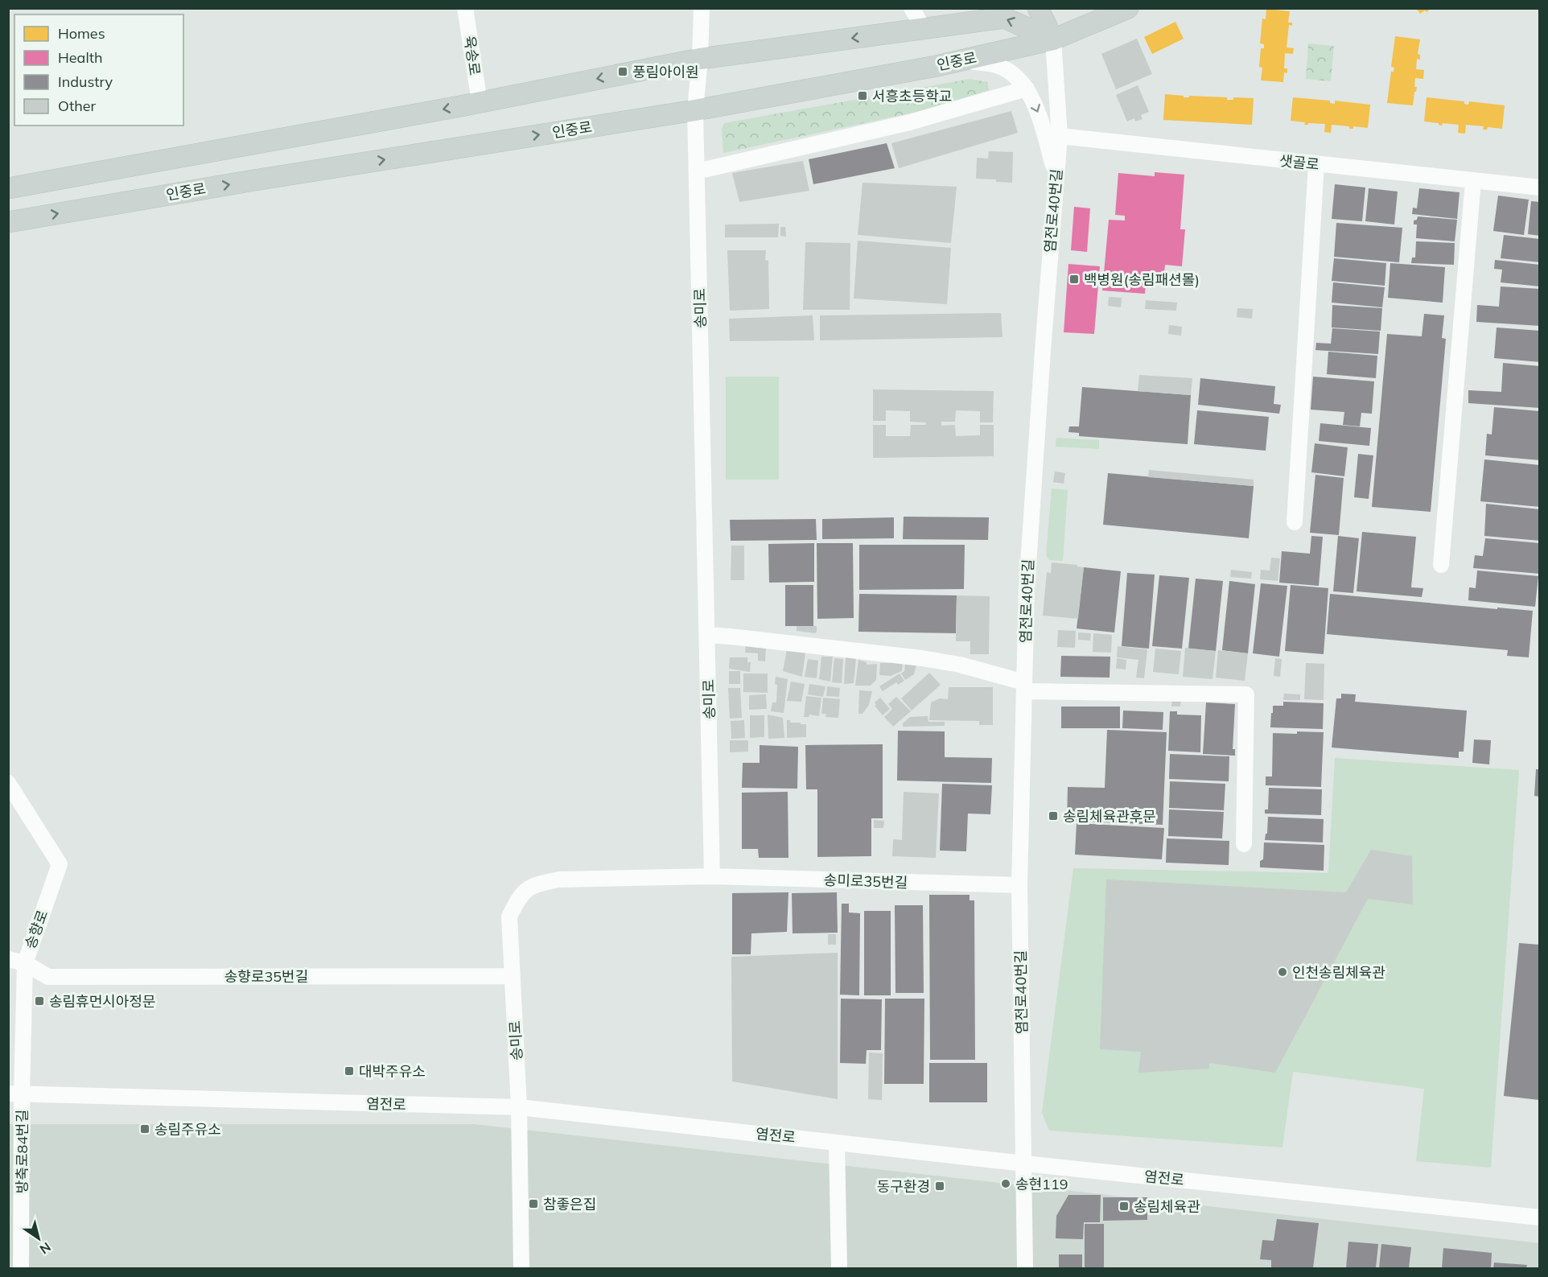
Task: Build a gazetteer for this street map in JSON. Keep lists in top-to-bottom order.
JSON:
{
  "streets": {
    "main road": ["인중로"],
    "street": [
      "육송로",
      "샛골로",
      "염전로40번길",
      "송미로",
      "송미로35번길",
      "송향로",
      "송향로35번길",
      "염전로",
      "방축로84번길"
    ]
  },
  "crossings": [
    ["인중로", "염전로40번길"],
    ["인중로", "송미로"],
    ["샛골로", "염전로40번길"],
    ["염전로40번길", "송미로35번길"],
    ["염전로40번길", "염전로"],
    ["송미로", "송미로35번길"],
    ["송미로", "송향로35번길"],
    ["송미로", "염전로"],
    ["송향로", "송향로35번길"],
    ["송향로", "염전로"],
    ["송향로", "방축로84번길"],
    ["염전로", "방축로84번길"]
  ],
  "places": {
    "transit": [
      "풍림아이원",
      "서흥초등학교",
      "백병원(송림패션몰)",
      "송림체육관후문",
      "송림휴먼시아정문",
      "대박주유소",
      "송림주유소",
      "동구환경",
      "참좋은집",
      "송림체육관"
    ],
    "other": ["인천송림체육관", "송현119"]
  },
  "legend": [
    "Homes",
    "Health",
    "Industry",
    "Other"
  ],
  "north": "bottom right"
}
